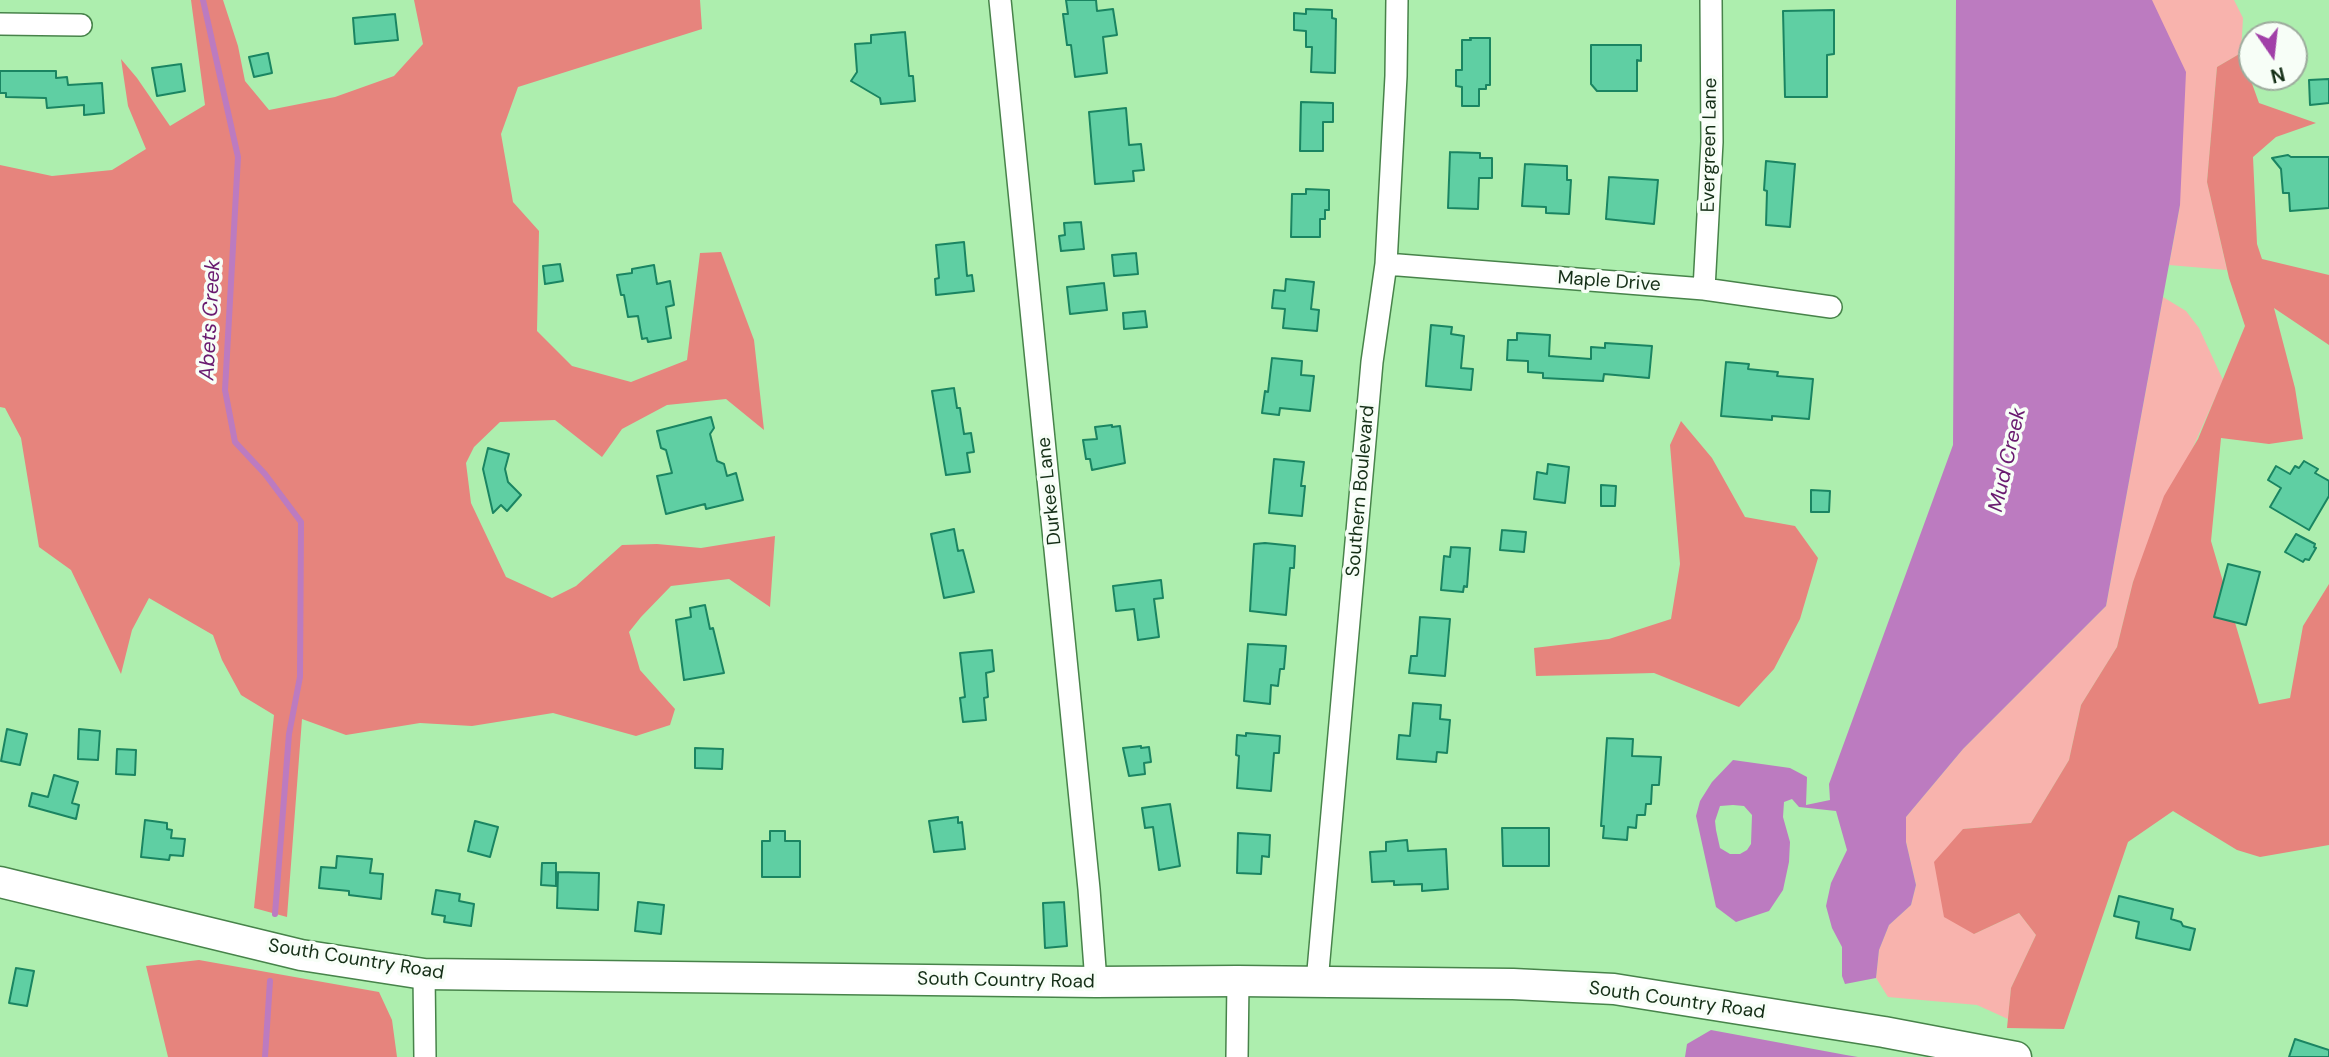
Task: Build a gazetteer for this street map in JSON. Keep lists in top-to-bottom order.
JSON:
{
  "streets": {
    "main road": ["South Country Road"],
    "street": [
      "Evergreen Lane",
      "Maple Drive",
      "Durkee Lane",
      "Southern Boulevard"
    ]
  },
  "crossings": [
    ["Evergreen Lane", "Maple Drive"],
    ["Maple Drive", "Southern Boulevard"],
    ["Durkee Lane", "South Country Road"],
    ["Southern Boulevard", "South Country Road"]
  ],
  "water": ["Abets Creek", "Mud Creek"],
  "north": "bottom"
}
